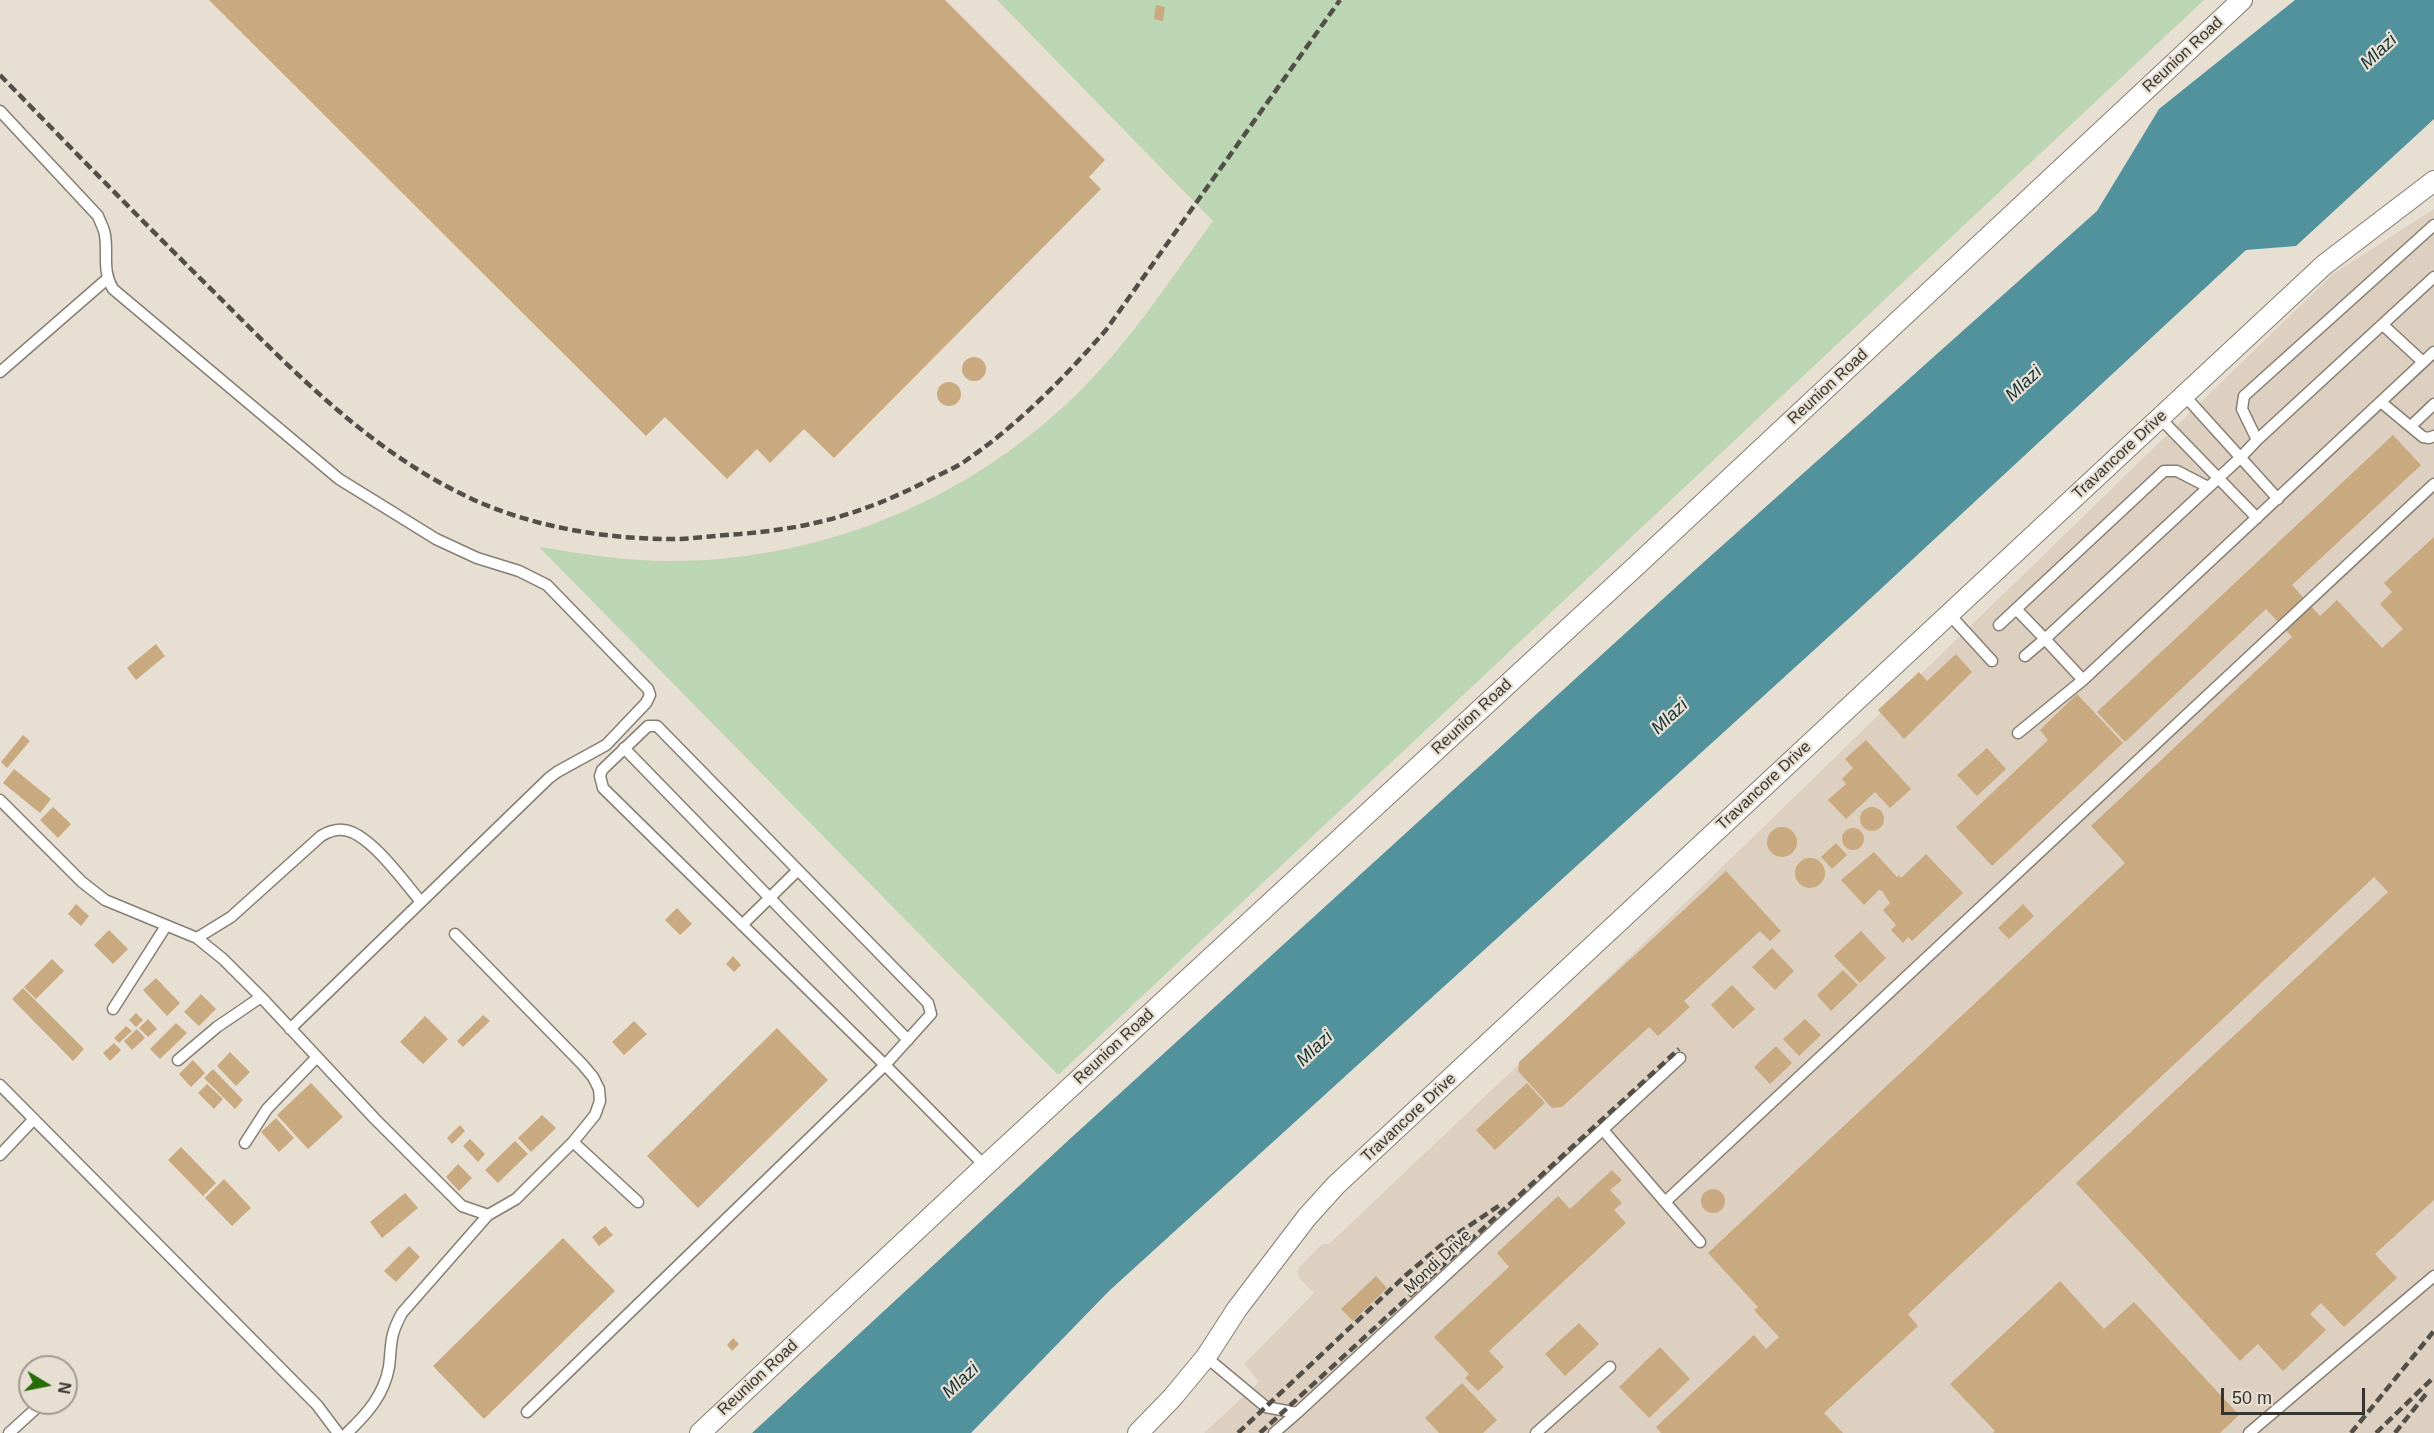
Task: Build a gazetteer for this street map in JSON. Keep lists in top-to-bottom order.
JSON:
{
  "streets": {
    "street": ["Reunion Road", "Travancore Drive"],
    "lane": ["Mondi Drive"]
  },
  "water": ["Mlazi"],
  "scale_bar": "50 m",
  "north": "right"
}
